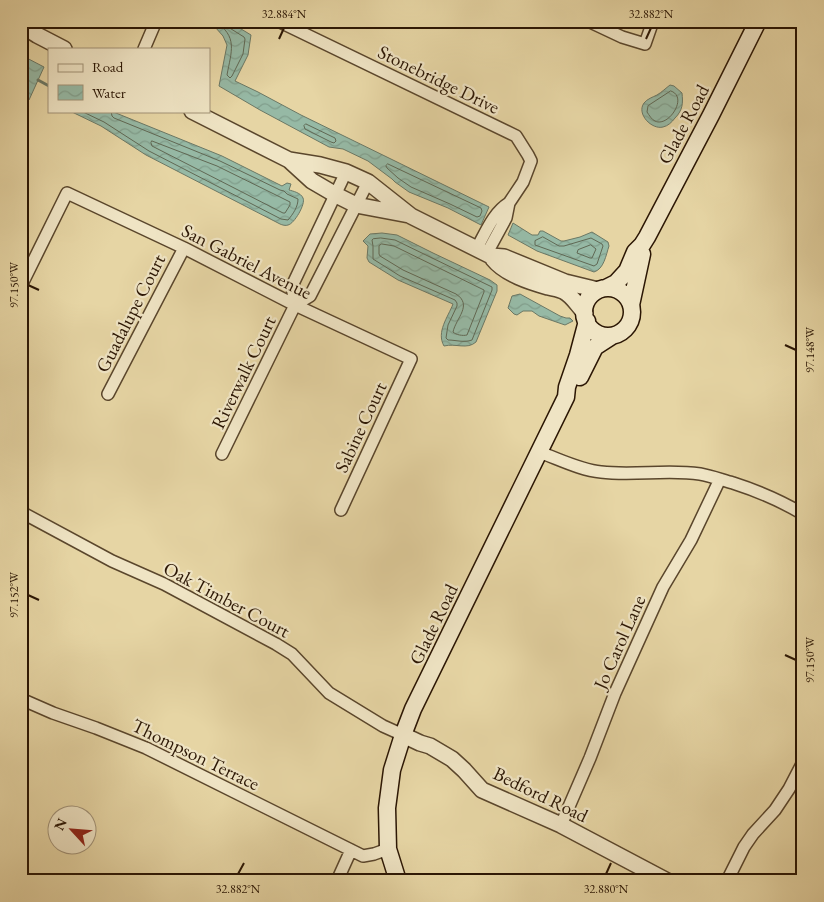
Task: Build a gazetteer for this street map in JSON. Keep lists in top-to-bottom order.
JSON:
{
  "streets": {
    "main road": ["Glade Road"],
    "street": [
      "Stonebridge Drive",
      "San Gabriel Avenue",
      "Guadalupe Court",
      "Riverwalk Court",
      "Sabine Court",
      "Oak Timber Court",
      "Jo Carol Lane",
      "Thompson Terrace",
      "Bedford Road"
    ]
  },
  "crossings": [
    ["Glade Road", "Oak Timber Court"],
    ["Glade Road", "Thompson Terrace"],
    ["Glade Road", "Bedford Road"],
    ["San Gabriel Avenue", "Guadalupe Court"],
    ["San Gabriel Avenue", "Riverwalk Court"],
    ["San Gabriel Avenue", "Sabine Court"],
    ["Oak Timber Court", "Bedford Road"],
    ["Jo Carol Lane", "Bedford Road"]
  ],
  "legend": ["Road", "Water"],
  "north": "top left",
  "coordinates": [
    "32.884°N",
    "32.882°N",
    "97.150°W",
    "97.148°W",
    "97.152°W",
    "32.880°N"
  ]
}
